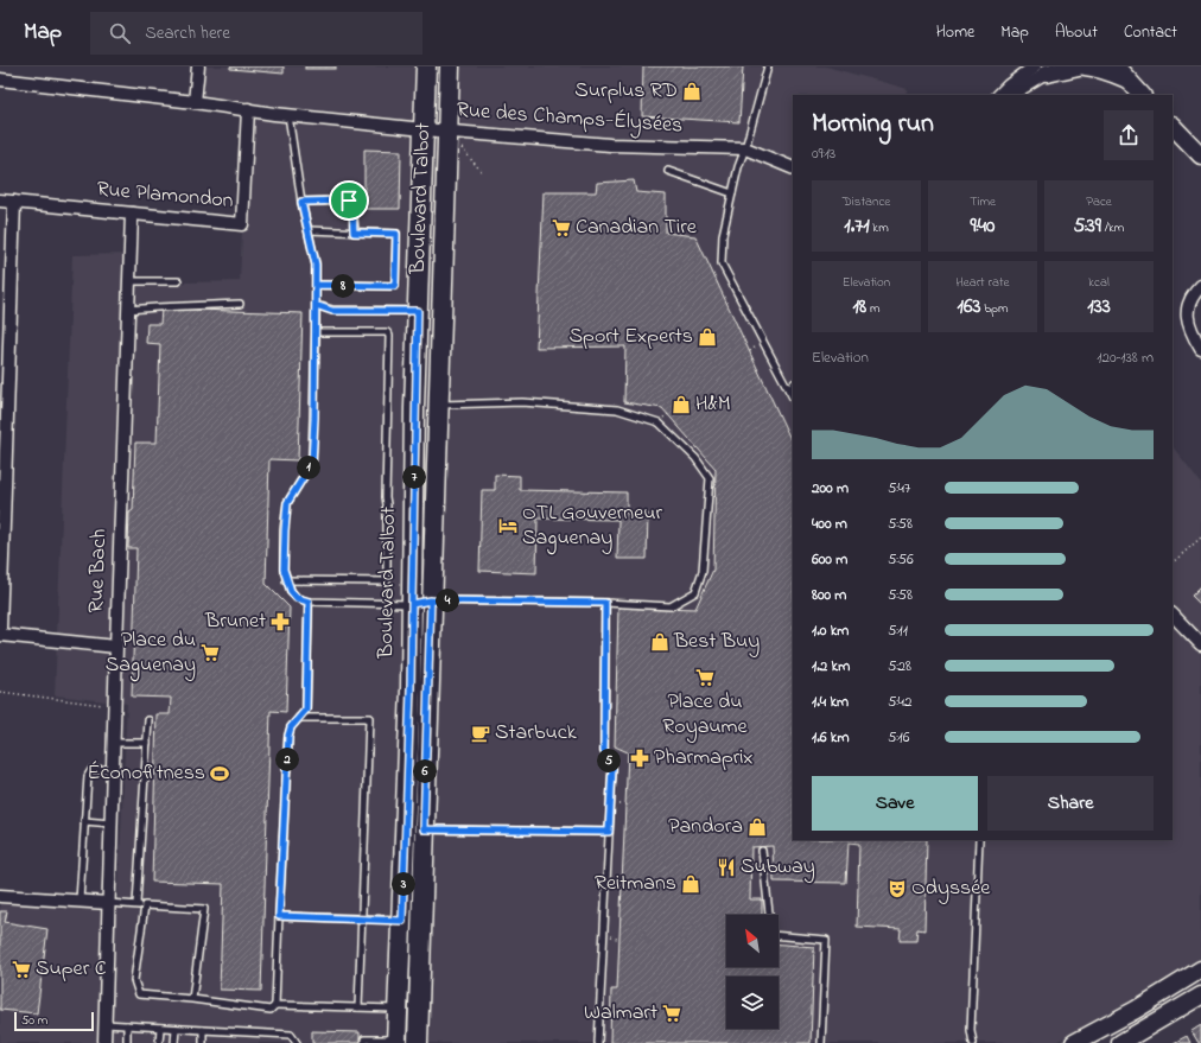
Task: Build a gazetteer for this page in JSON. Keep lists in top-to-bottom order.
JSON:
{
  "streets": {
    "main road": ["Boulevard Talbot"],
    "street": ["Rue des Champs-Élysées", "Rue Plamondon", "Rue Bach"]
  },
  "crossings": [
    ["Rue des Champs-Élysées", "Rue Plamondon"],
    ["Rue des Champs-Élysées", "Boulevard Talbot"],
    ["Rue Plamondon", "Rue Bach"]
  ],
  "places": {
    "shop": [
      "Surplus RD",
      "Sport Experts",
      "H&M",
      "Best Buy",
      "Pandora",
      "Reitmans"
    ],
    "supermarket": [
      "Canadian Tire",
      "Place du Saguenay",
      "Place du Royaume",
      "Super C",
      "Walmart"
    ],
    "hotel": ["OTL Gouverneur Saguenay"],
    "pharmacy": ["Brunet", "Pharmaprix"],
    "cafe": ["Starbuck"],
    "sports": ["Éconofitness"],
    "restaurant": ["Subway"],
    "theatre": ["Odyssée"]
  },
  "scale_bar": "50 m",
  "north": "top left",
  "page": {
    "header": "Map",
    "search": "Search here",
    "nav": [
      "Home",
      "Map",
      "About",
      "Contact"
    ],
    "heading": ["Morning run", "09:13"],
    "stats": [
      ["Distance", "1.71 km"],
      ["Time", "9:40"],
      ["Pace", "5:39 /km"],
      ["Elevation", "18 m"],
      ["Heart rate", "163 bpm"],
      ["kcal", "133"]
    ],
    "pins": [
      "8",
      "1",
      "7",
      "4",
      "2",
      "5",
      "6",
      "3"
    ],
    "chart": ["Elevation", "120–138 m"],
    "list": [
      {
        "name": "200 m",
        "note": "5:47"
      },
      {
        "name": "400 m",
        "note": "5:58"
      },
      {
        "name": "600 m",
        "note": "5:56"
      },
      {
        "name": "800 m",
        "note": "5:58"
      },
      {
        "name": "1.0 km",
        "note": "5:11"
      },
      {
        "name": "1.2 km",
        "note": "5:28"
      },
      {
        "name": "1.4 km",
        "note": "5:42"
      },
      {
        "name": "1.6 km",
        "note": "5:16"
      }
    ],
    "buttons": ["Save", "Share"],
    "scale": "50 m"
  }
}
